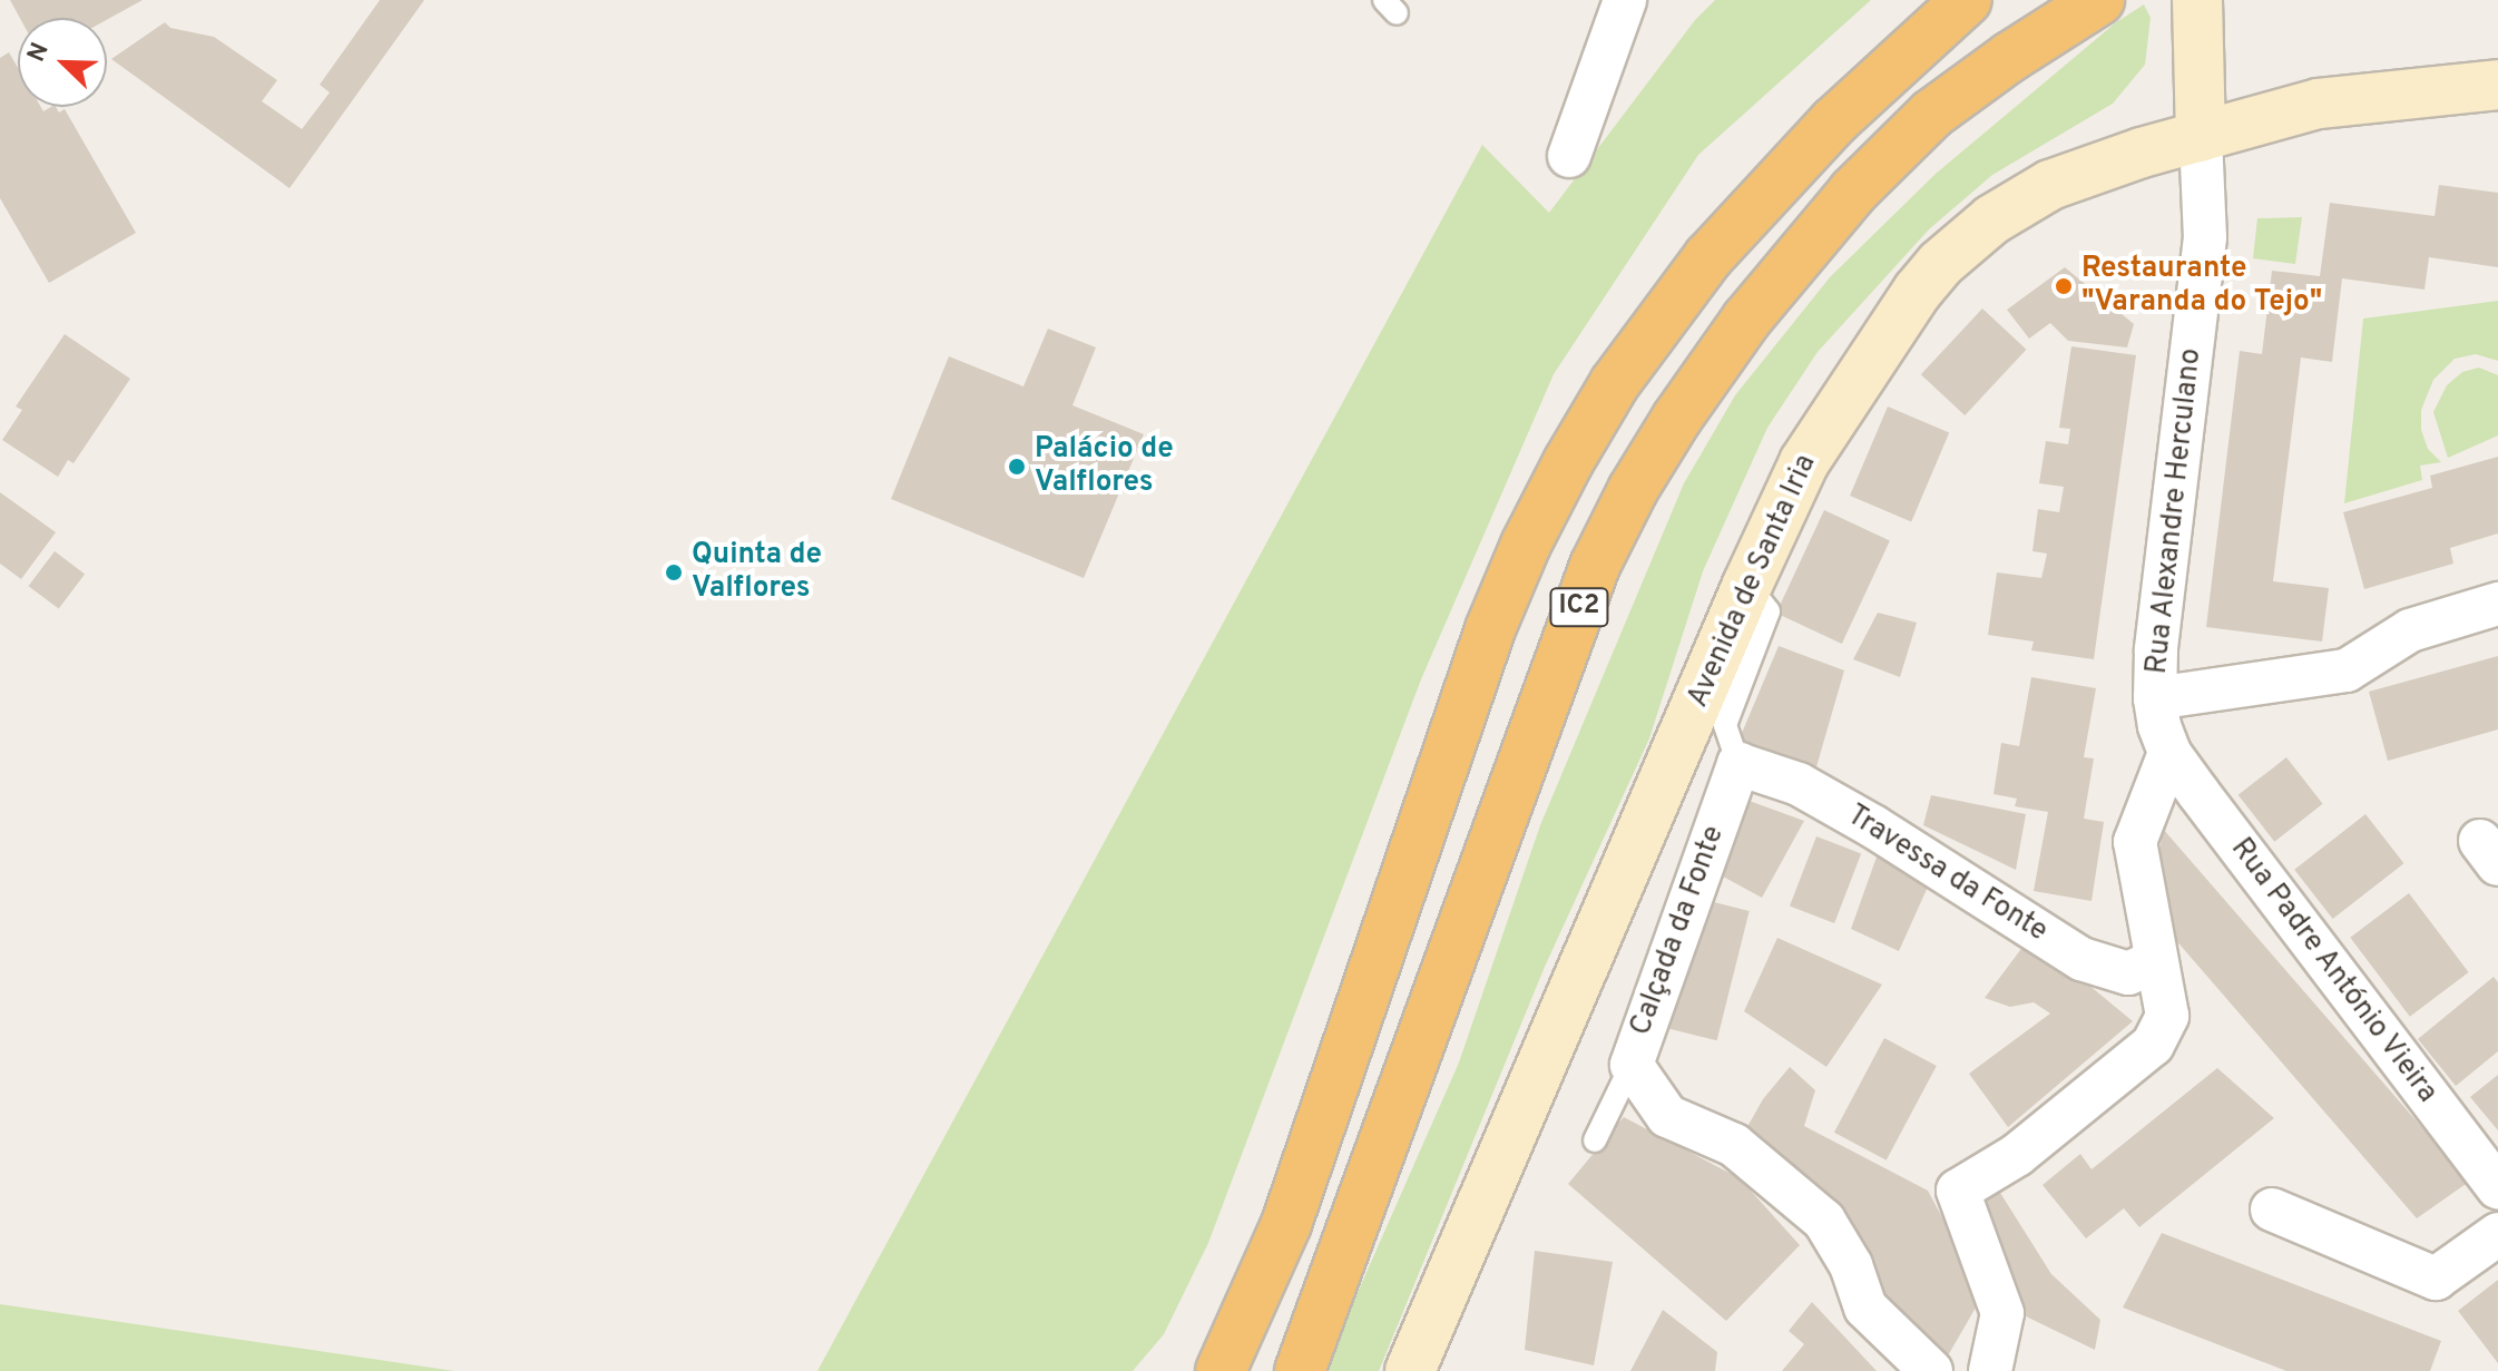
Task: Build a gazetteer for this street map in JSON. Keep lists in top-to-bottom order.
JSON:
{
  "streets": {
    "highway": ["IC2"],
    "main road": ["Rua Alexandre Herculano", "Avenida de Santa Iria"],
    "street": ["Travessa da Fonte", "Calçada da Fonte", "Rua Padre António Vieira"]
  },
  "crossings": [
    ["Rua Alexandre Herculano", "Avenida de Santa Iria"],
    ["Rua Alexandre Herculano", "Rua Padre António Vieira"],
    ["Travessa da Fonte", "Calçada da Fonte"]
  ],
  "places": ["Restaurante \"Varanda do Tejo\"", "Palácio de Valflores", "Quinta de Valflores"],
  "north": "top left"
}
